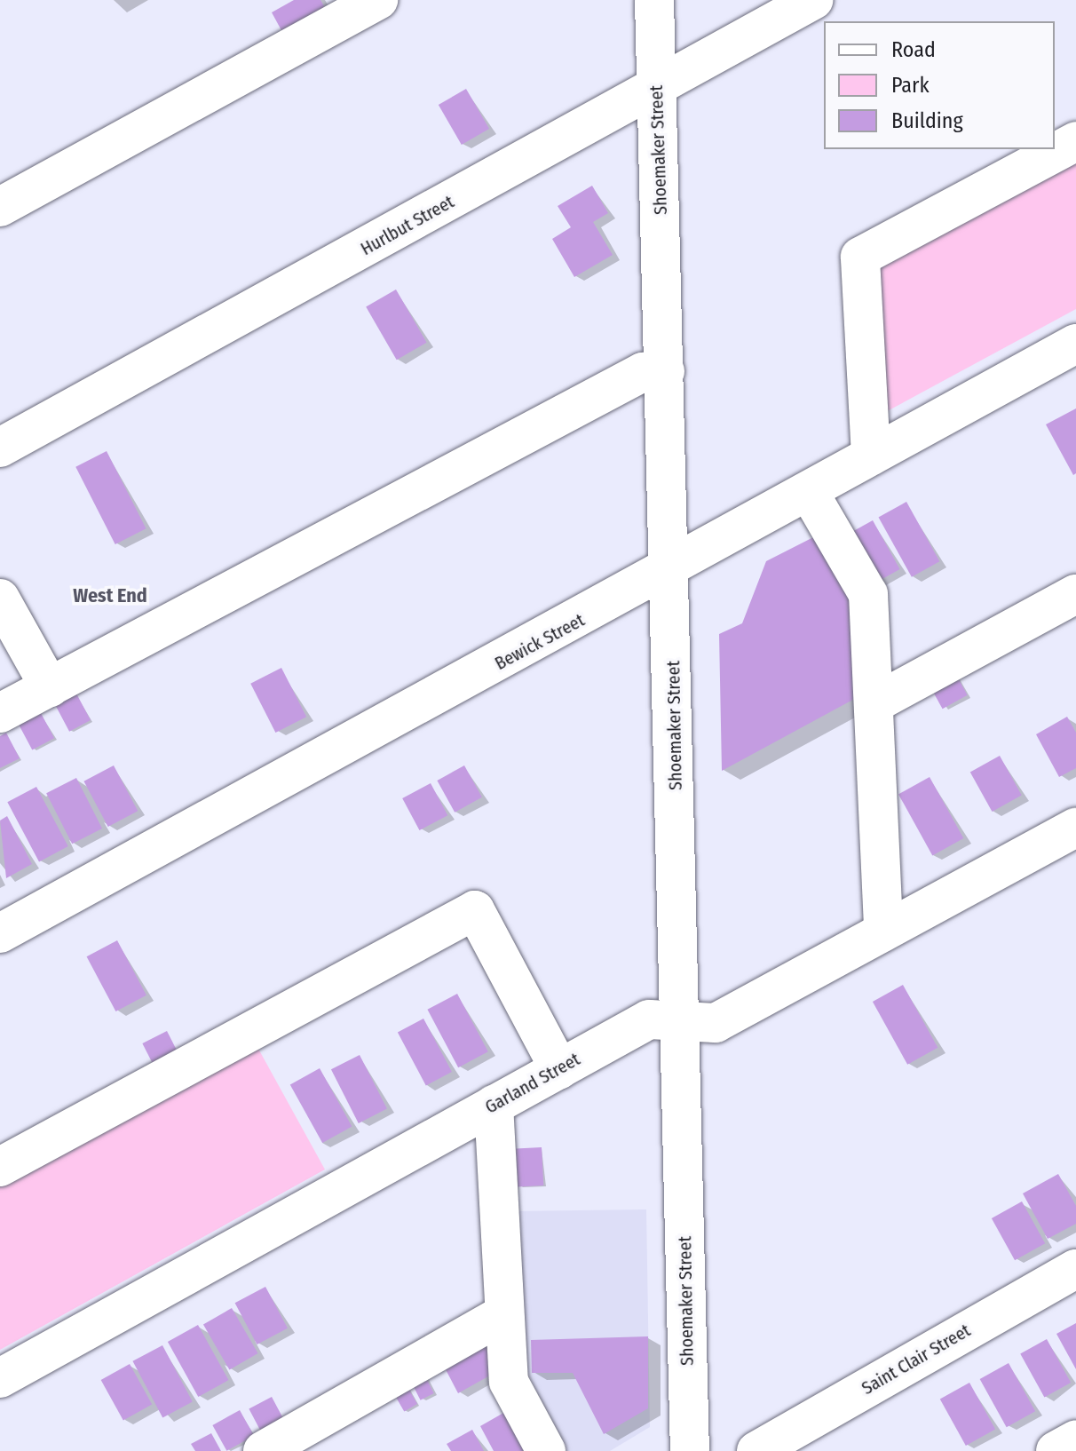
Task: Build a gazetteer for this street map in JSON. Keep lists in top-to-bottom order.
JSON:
{
  "streets": {
    "street": [
      "Shoemaker Street",
      "Hurlbut Street",
      "Bewick Street",
      "Garland Street",
      "Saint Clair Street"
    ]
  },
  "crossings": [
    ["Shoemaker Street", "Hurlbut Street"],
    ["Shoemaker Street", "Bewick Street"],
    ["Shoemaker Street", "Garland Street"]
  ],
  "districts": ["West End"],
  "legend": ["Road", "Park", "Building"]
}
